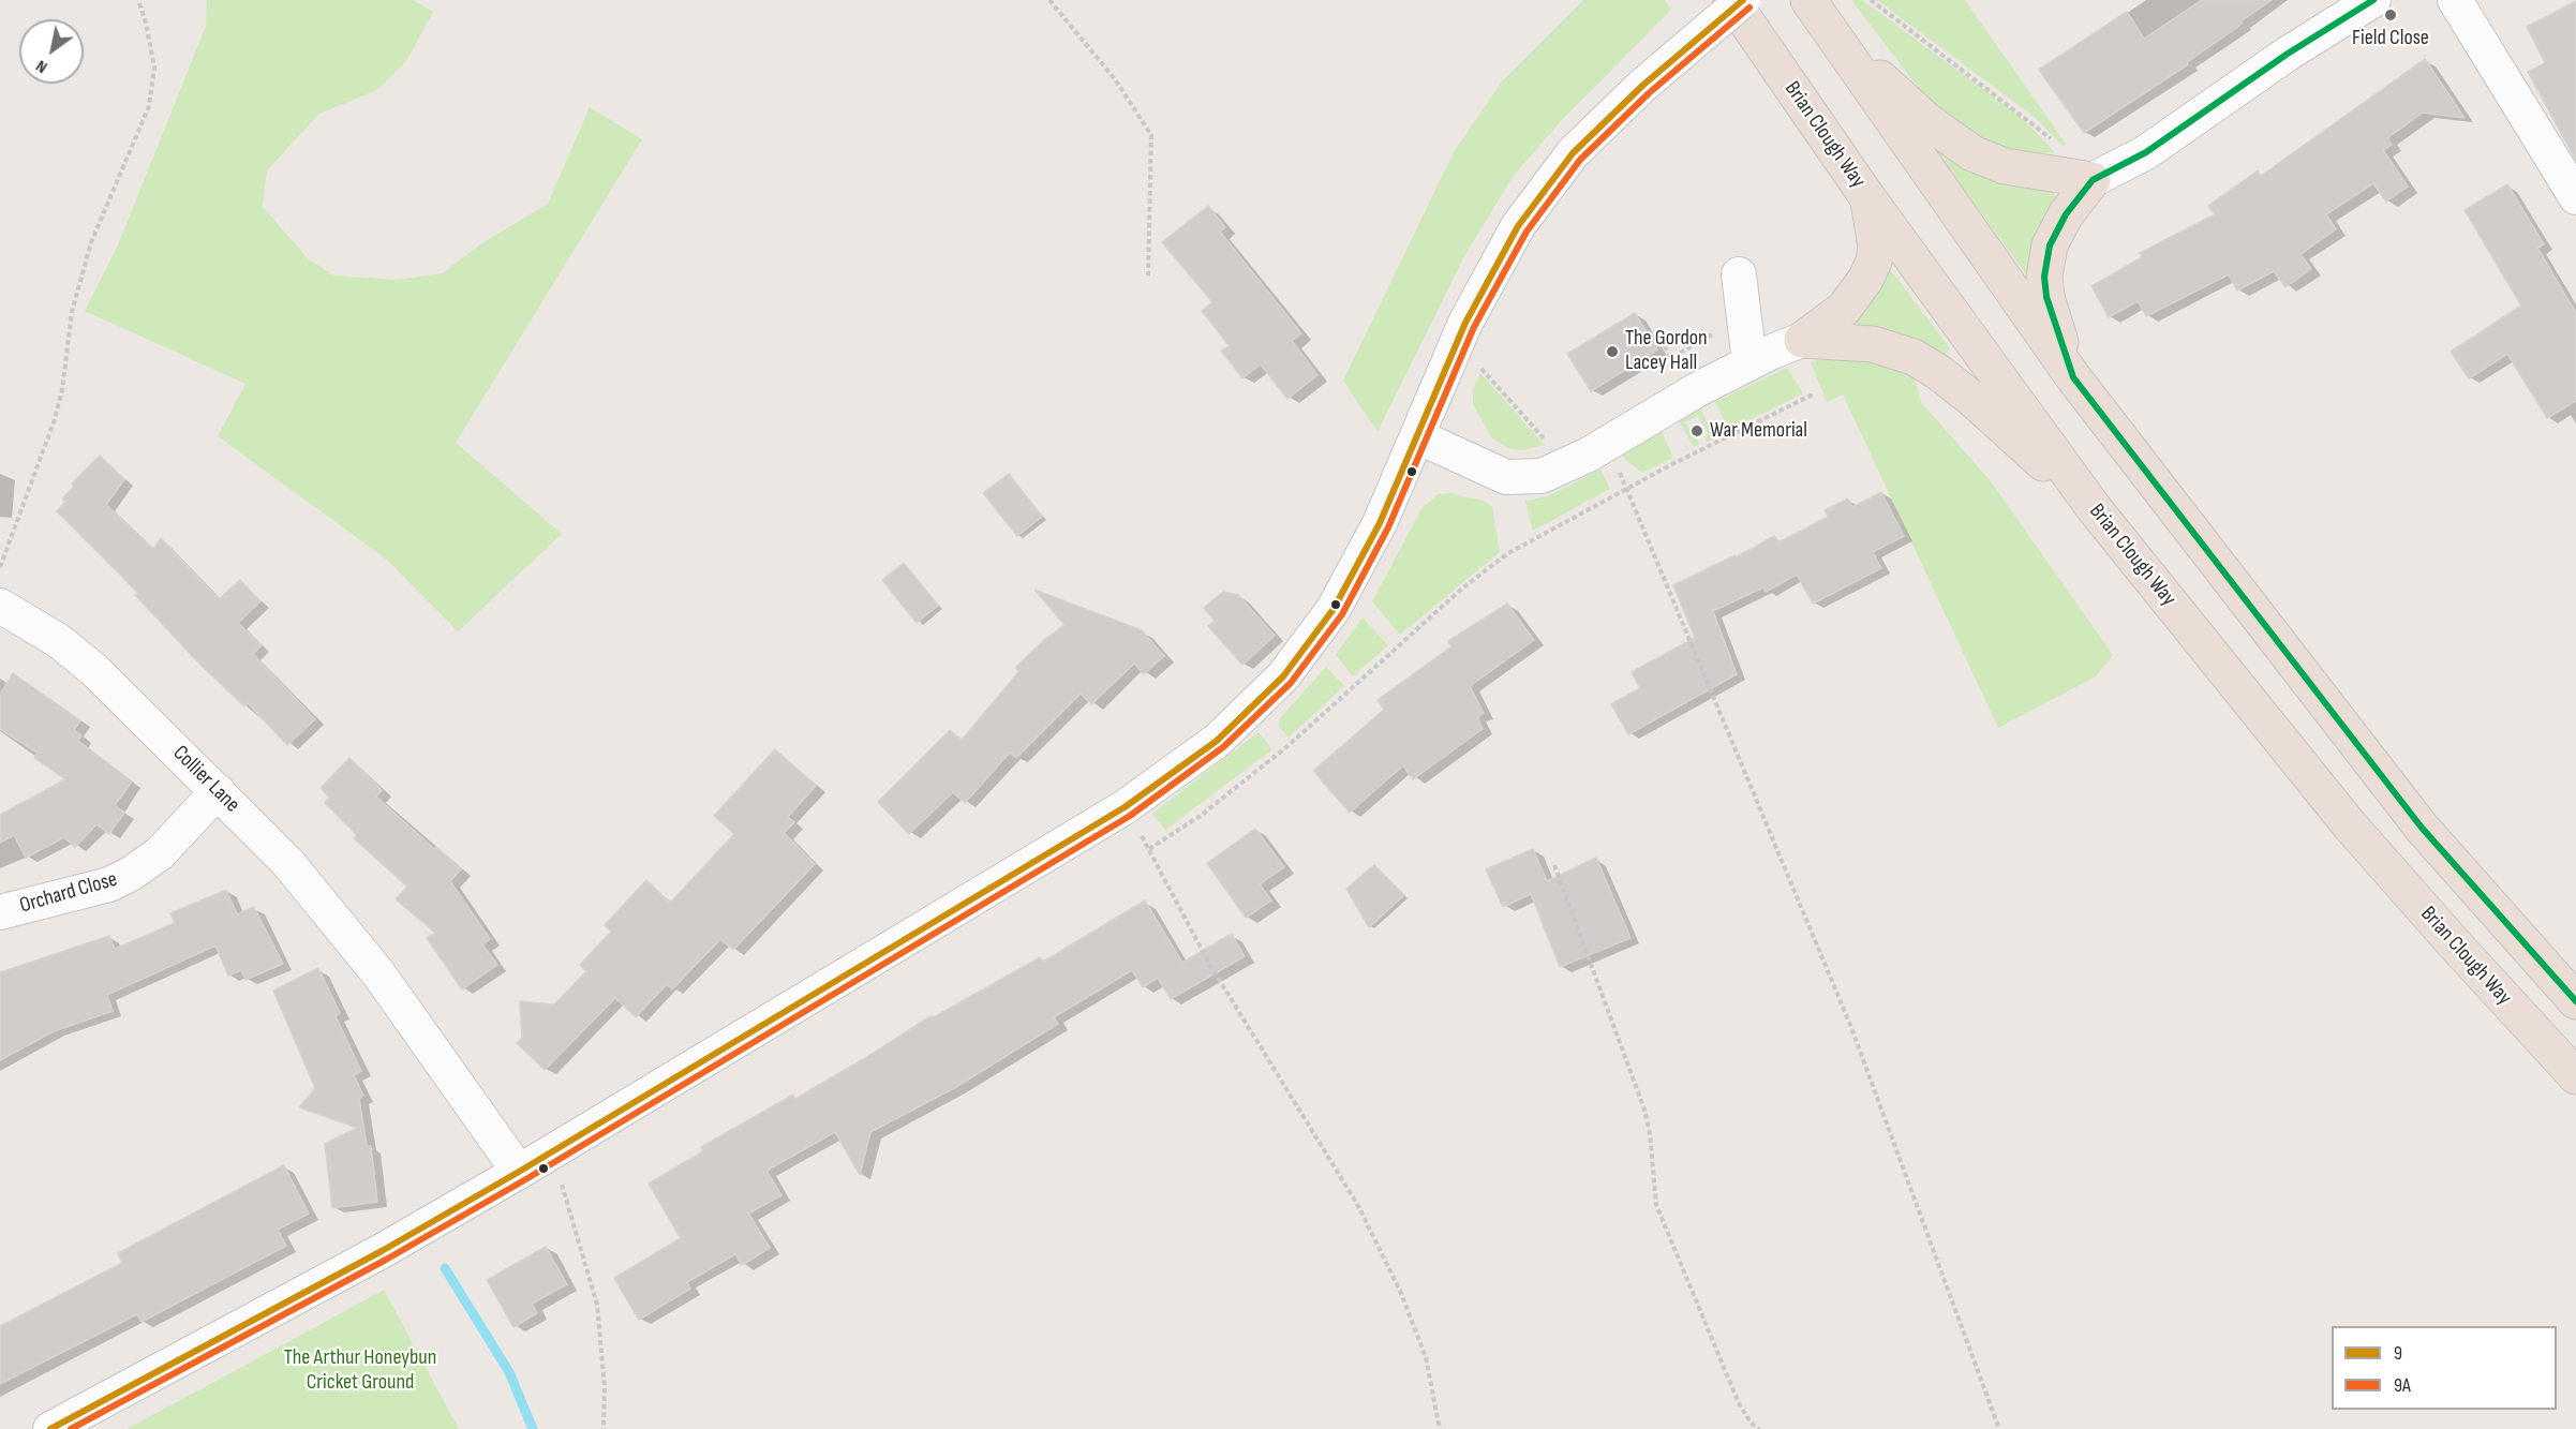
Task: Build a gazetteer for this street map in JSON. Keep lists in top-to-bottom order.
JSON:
{
  "streets": {
    "highway": ["Brian Clough Way"],
    "street": ["Collier Lane", "Orchard Close"]
  },
  "crossings": [
    ["Collier Lane", "Orchard Close"]
  ],
  "parks": ["The Arthur Honeybun Cricket Ground"],
  "places": ["Field Close", "The Gordon Lacey Hall", "War Memorial"],
  "lines": ["transit line 9", "transit line 9A"],
  "legend": ["9", "9A"],
  "north": "bottom left"
}
